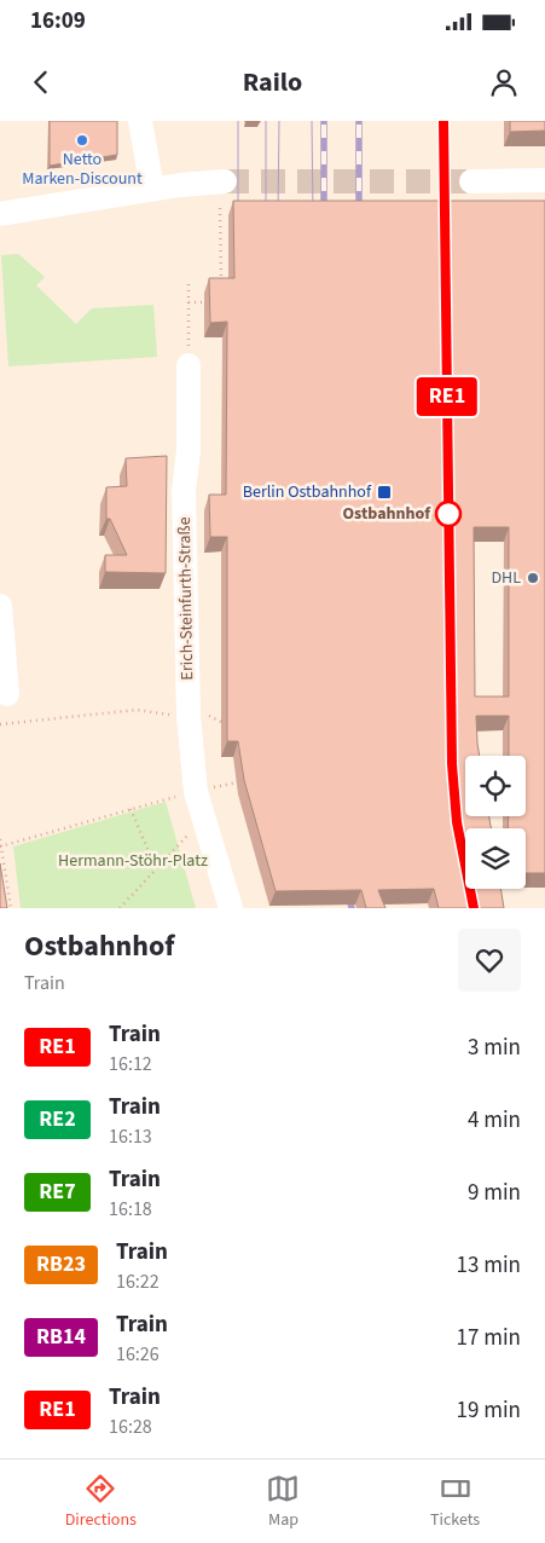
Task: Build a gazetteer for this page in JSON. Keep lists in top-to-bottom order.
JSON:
{
  "streets": {
    "street": ["Erich-Steinfurth-Straße"]
  },
  "parks": ["Hermann-Stöhr-Platz"],
  "places": {
    "other": ["Netto Marken-Discount", "Ostbahnhof", "DHL"],
    "transit": ["Berlin Ostbahnhof"]
  },
  "page": {
    "status": "16:09",
    "header": "Railo",
    "on_map": "RE1",
    "heading": ["Ostbahnhof", "Train"],
    "list": [
      {
        "mark": "RE1",
        "name": "Train",
        "note": "16:12",
        "value": "3 min"
      },
      {
        "mark": "RE2",
        "name": "Train",
        "note": "16:13",
        "value": "4 min"
      },
      {
        "mark": "RE7",
        "name": "Train",
        "note": "16:18",
        "value": "9 min"
      },
      {
        "mark": "RB23",
        "name": "Train",
        "note": "16:22",
        "value": "13 min"
      },
      {
        "mark": "RB14",
        "name": "Train",
        "note": "16:26",
        "value": "17 min"
      },
      {
        "mark": "RE1",
        "name": "Train",
        "note": "16:28",
        "value": "19 min"
      }
    ],
    "tabs": ["Directions", "Map", "Tickets"]
  }
}
